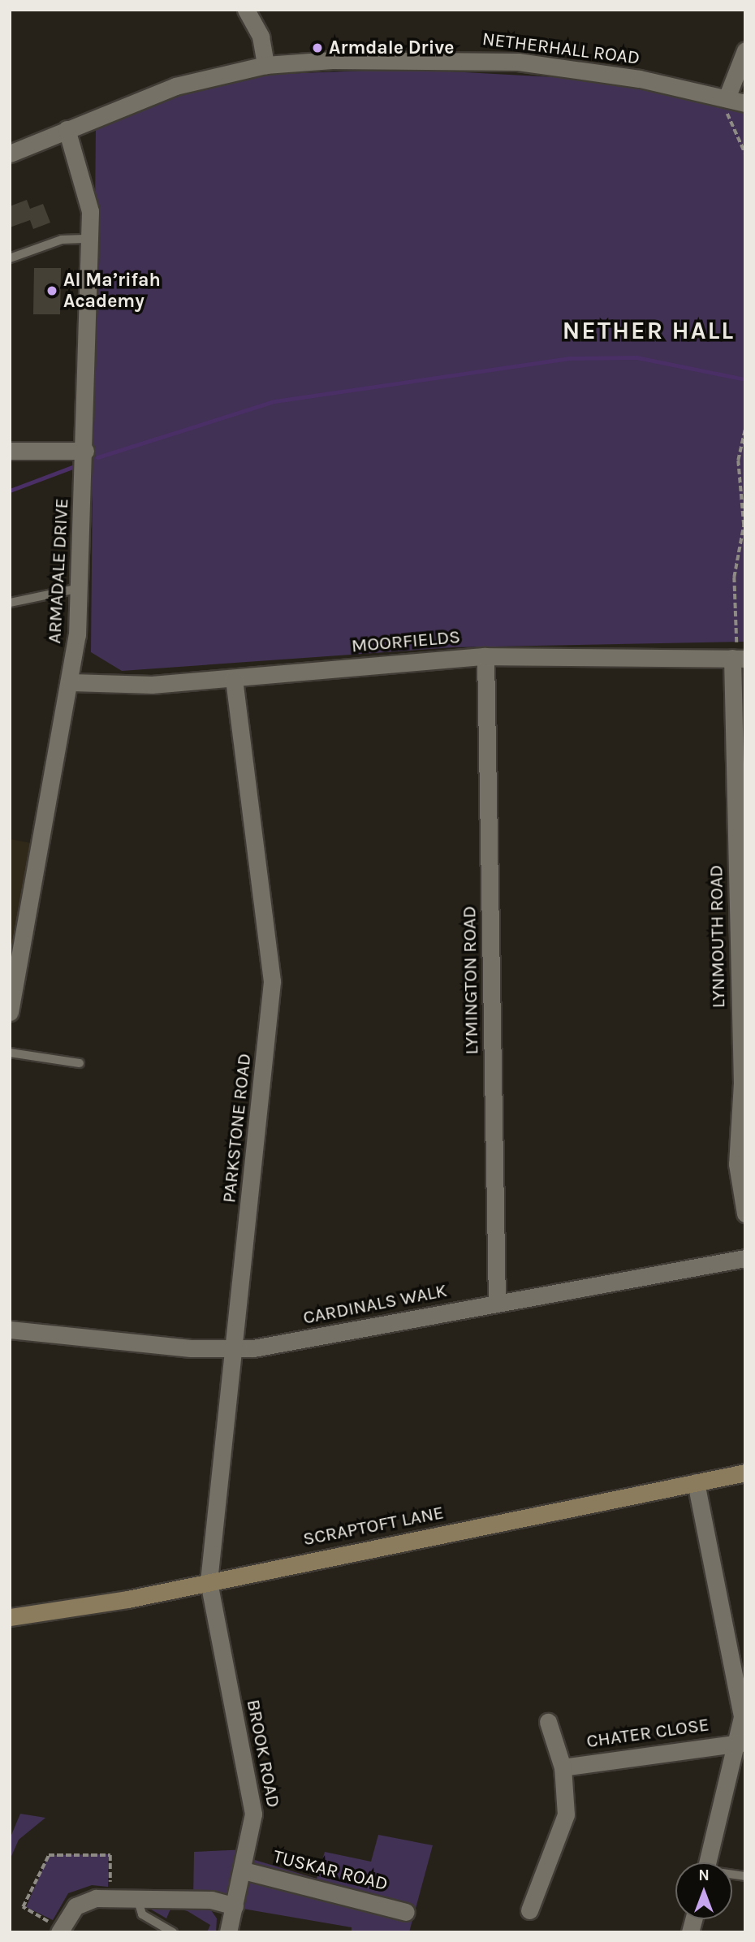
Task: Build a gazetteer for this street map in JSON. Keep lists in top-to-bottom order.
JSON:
{
  "streets": {
    "street": [
      "NETHERHALL ROAD",
      "ARMADALE DRIVE",
      "MOORFIELDS",
      "LYNMOUTH ROAD",
      "LYMINGTON ROAD",
      "PARKSTONE ROAD",
      "CARDINALS WALK",
      "SCRAPTOFT LANE",
      "CHATER CLOSE",
      "BROOK ROAD",
      "TUSKAR ROAD"
    ]
  },
  "crossings": [
    ["NETHERHALL ROAD", "ARMADALE DRIVE"],
    ["ARMADALE DRIVE", "MOORFIELDS"],
    ["MOORFIELDS", "LYNMOUTH ROAD"],
    ["MOORFIELDS", "LYMINGTON ROAD"],
    ["MOORFIELDS", "PARKSTONE ROAD"],
    ["LYMINGTON ROAD", "CARDINALS WALK"],
    ["PARKSTONE ROAD", "CARDINALS WALK"],
    ["PARKSTONE ROAD", "SCRAPTOFT LANE"],
    ["PARKSTONE ROAD", "BROOK ROAD"],
    ["SCRAPTOFT LANE", "BROOK ROAD"],
    ["BROOK ROAD", "TUSKAR ROAD"]
  ],
  "districts": ["NETHER HALL"],
  "places": ["Armdale Drive", "Al Ma’rifah Academy"],
  "north": "top"
}
